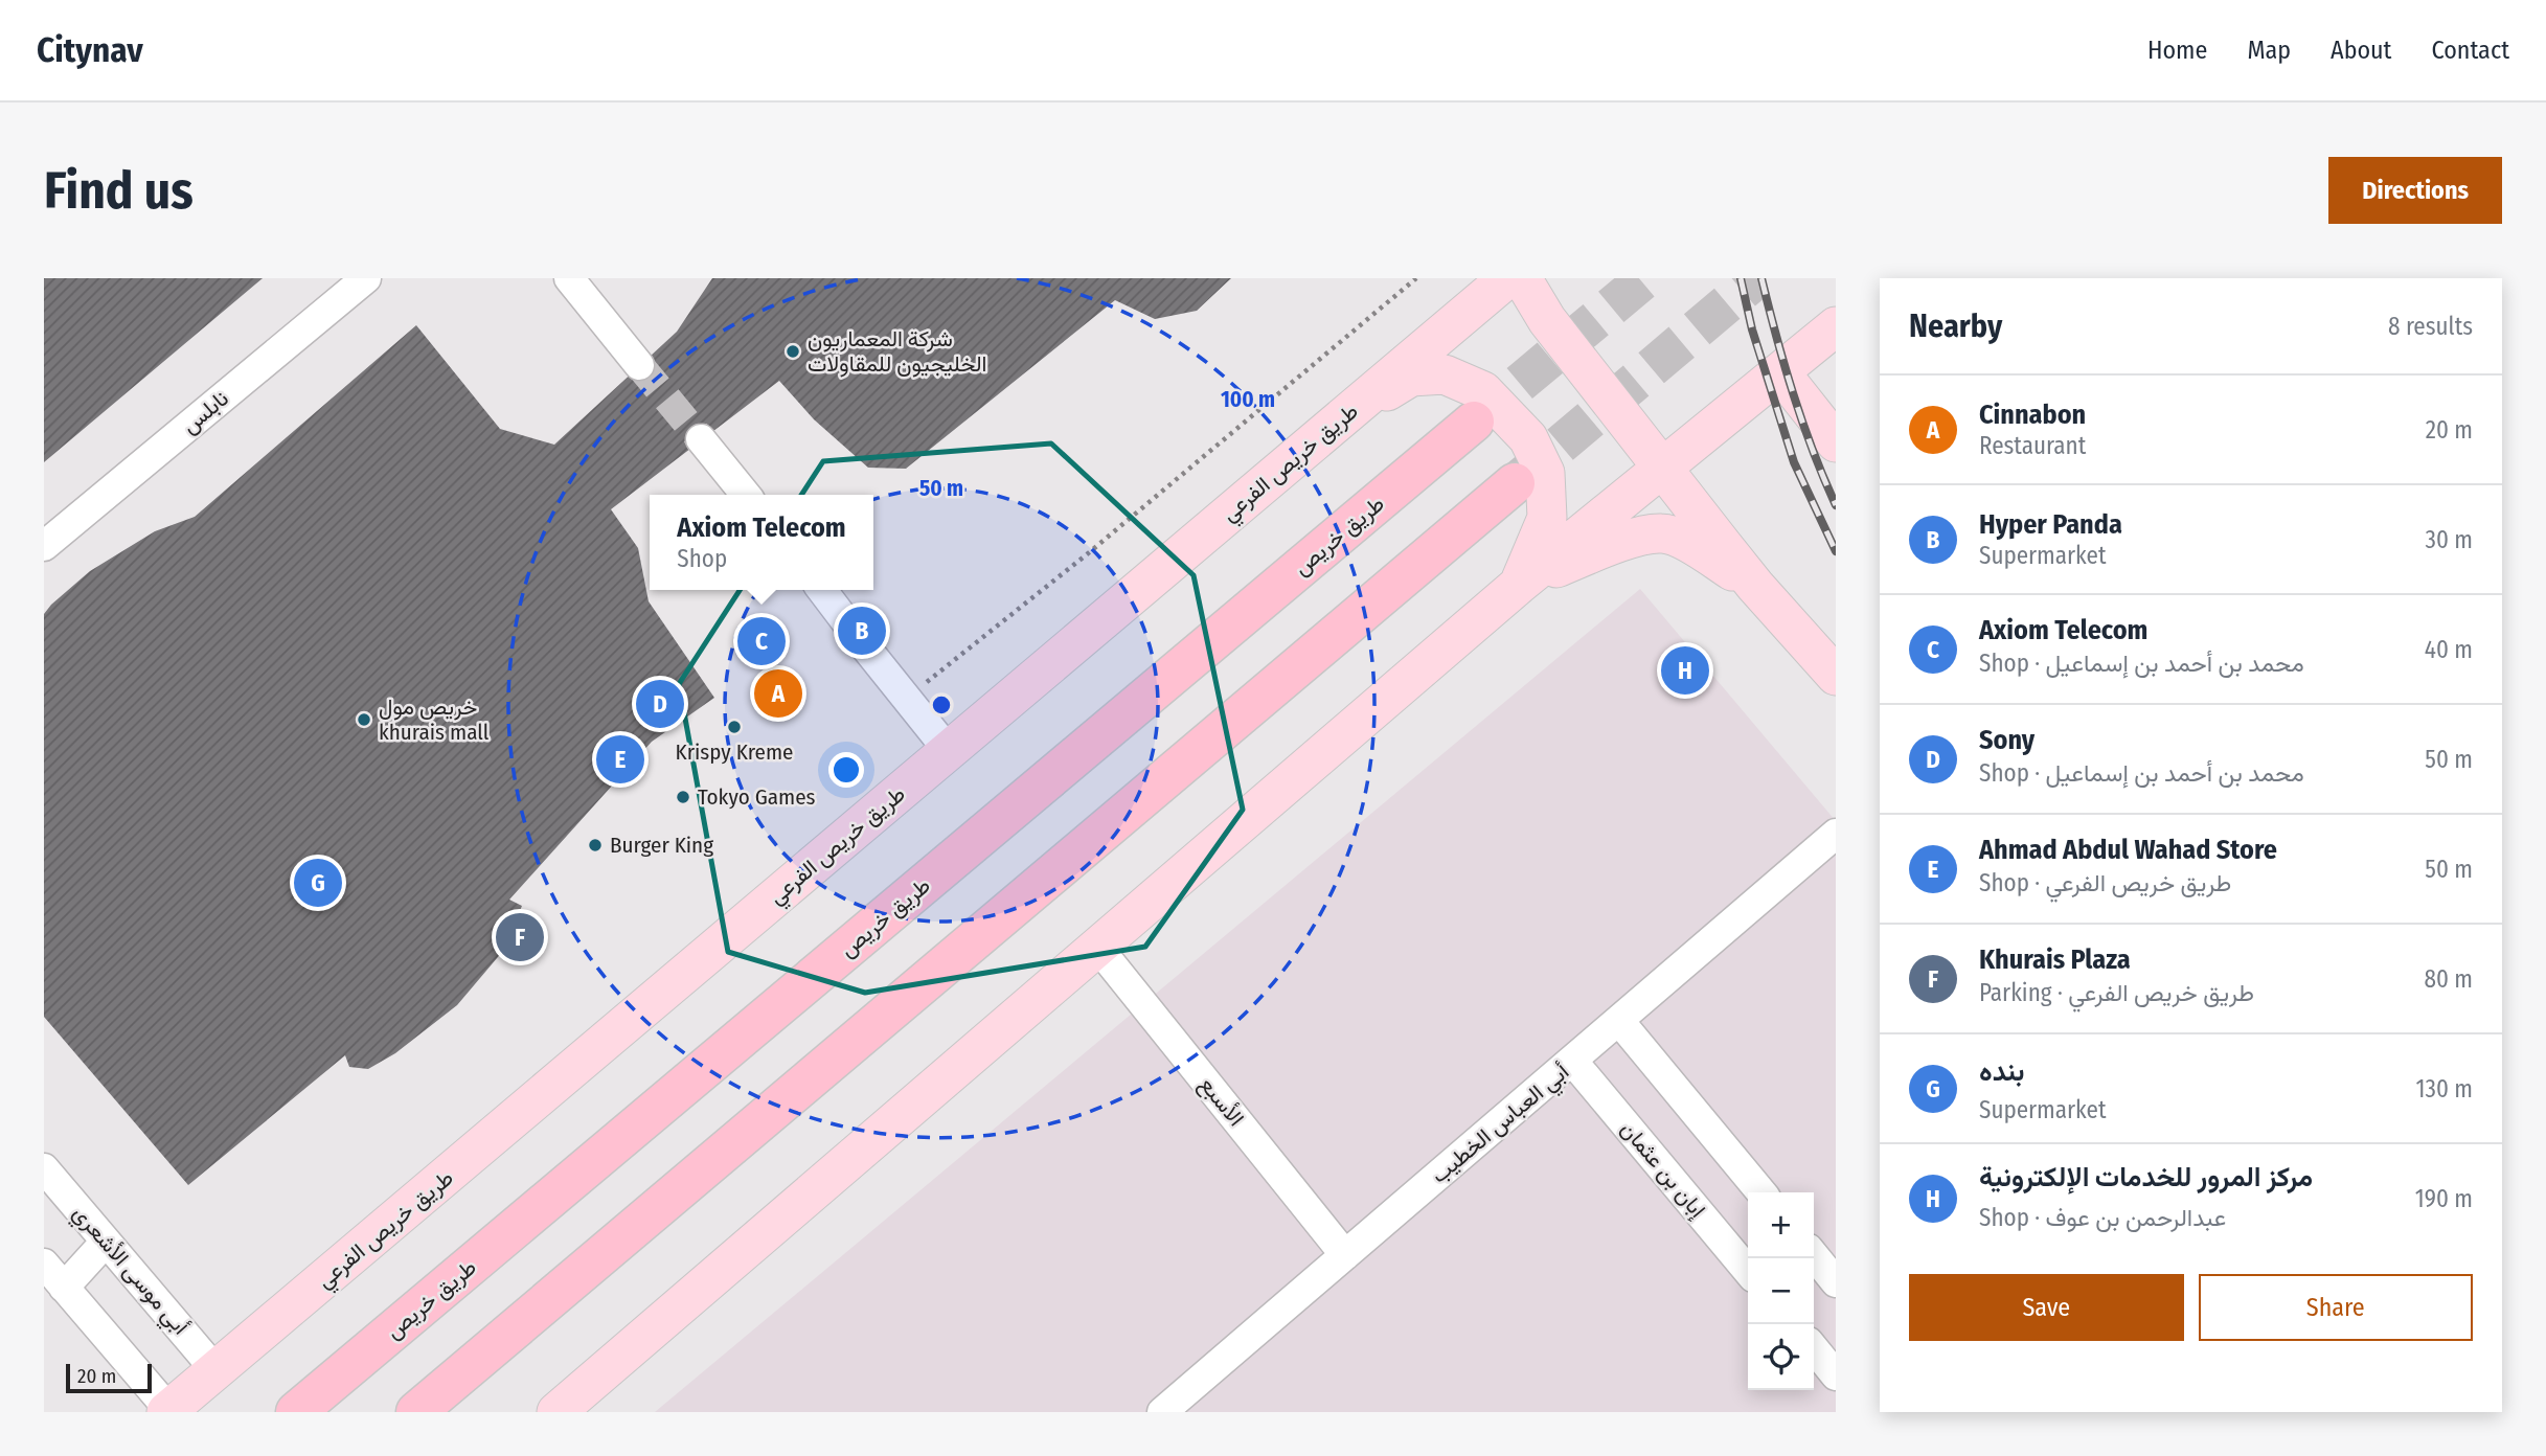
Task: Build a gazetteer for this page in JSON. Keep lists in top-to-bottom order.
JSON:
{
  "streets": {
    "highway": ["طريق خريص"],
    "main road": ["طريق خريص الفرعي"],
    "street": [
      "نابلس",
      "الأسبع",
      "أبي العباس الخطيب",
      "إبان بن عثمان",
      "أبي موسى الأشعري"
    ]
  },
  "crossings": [
    ["طريق خريص الفرعي", "أبي موسى الأشعري"],
    ["الأسبع", "أبي العباس الخطيب"],
    ["أبي العباس الخطيب", "إبان بن عثمان"]
  ],
  "places": [
    "شركة المعماريون الخليجيون للمقاولات",
    "خريص مول khurais mall",
    "Krispy Kreme",
    "Tokyo Games",
    "Burger King"
  ],
  "scale_bar": "20 m",
  "page": {
    "header": "Citynav",
    "nav": [
      "Home",
      "Map",
      "About",
      "Contact"
    ],
    "buttons": [
      "Directions",
      ["Save", "Share"]
    ],
    "title": "Find us",
    "heading": ["Nearby", "8 results"],
    "list": [
      {
        "mark": "A",
        "name": "Cinnabon",
        "note": "Restaurant",
        "value": "20 m"
      },
      {
        "mark": "B",
        "name": "Hyper Panda",
        "note": "Supermarket",
        "value": "30 m"
      },
      {
        "mark": "C",
        "name": "Axiom Telecom",
        "note": "Shop · محمد بن أحمد بن إسماعيل",
        "value": "40 m"
      },
      {
        "mark": "D",
        "name": "Sony",
        "note": "Shop · محمد بن أحمد بن إسماعيل",
        "value": "50 m"
      },
      {
        "mark": "E",
        "name": "Ahmad Abdul Wahad Store",
        "note": "Shop · طريق خريص الفرعي",
        "value": "50 m"
      },
      {
        "mark": "F",
        "name": "Khurais Plaza",
        "note": "Parking · طريق خريص الفرعي",
        "value": "80 m"
      },
      {
        "mark": "G",
        "name": "بنده",
        "note": "Supermarket",
        "value": "130 m"
      },
      {
        "mark": "H",
        "name": "مركز المرور للخدمات الإلكترونية",
        "note": "Shop · عبدالرحمن بن عوف",
        "value": "190 m"
      }
    ],
    "popup": ["Axiom Telecom", "Shop"],
    "pins": [
      "B",
      "C",
      "H",
      "A",
      "D",
      "E",
      "G",
      "F"
    ],
    "map_buttons": ["+", "−"],
    "scale": "20 m"
  },
  "rings": ["100 m", "50 m"]
}
